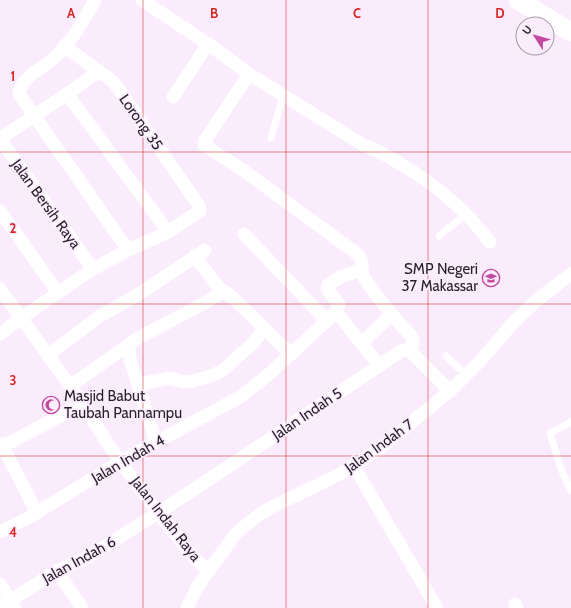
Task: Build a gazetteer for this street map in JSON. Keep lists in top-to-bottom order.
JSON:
{
  "streets": {
    "street": [
      "Lorong 35",
      "Jalan Bersih Raya",
      "Jalan Indah 5",
      "Jalan Indah 7",
      "Jalan Indah 4",
      "Jalan Indah Raya",
      "Jalan Indah 6"
    ]
  },
  "crossings": [
    ["Jalan Indah 5", "Jalan Indah Raya"],
    ["Jalan Indah 5", "Jalan Indah 6"],
    ["Jalan Indah 7", "Jalan Indah Raya"],
    ["Jalan Indah 4", "Jalan Indah Raya"],
    ["Jalan Indah Raya", "Jalan Indah 6"]
  ],
  "places": {
    "school or university": ["SMP Negeri 37 Makassar"],
    "mosque": ["Masjid Babut Taubah Pannampu"]
  },
  "north": "top left",
  "grid": {
    "columns": [
      "A",
      "B",
      "C",
      "D"
    ],
    "rows": [
      "1",
      "2",
      "3",
      "4"
    ]
  }
}
